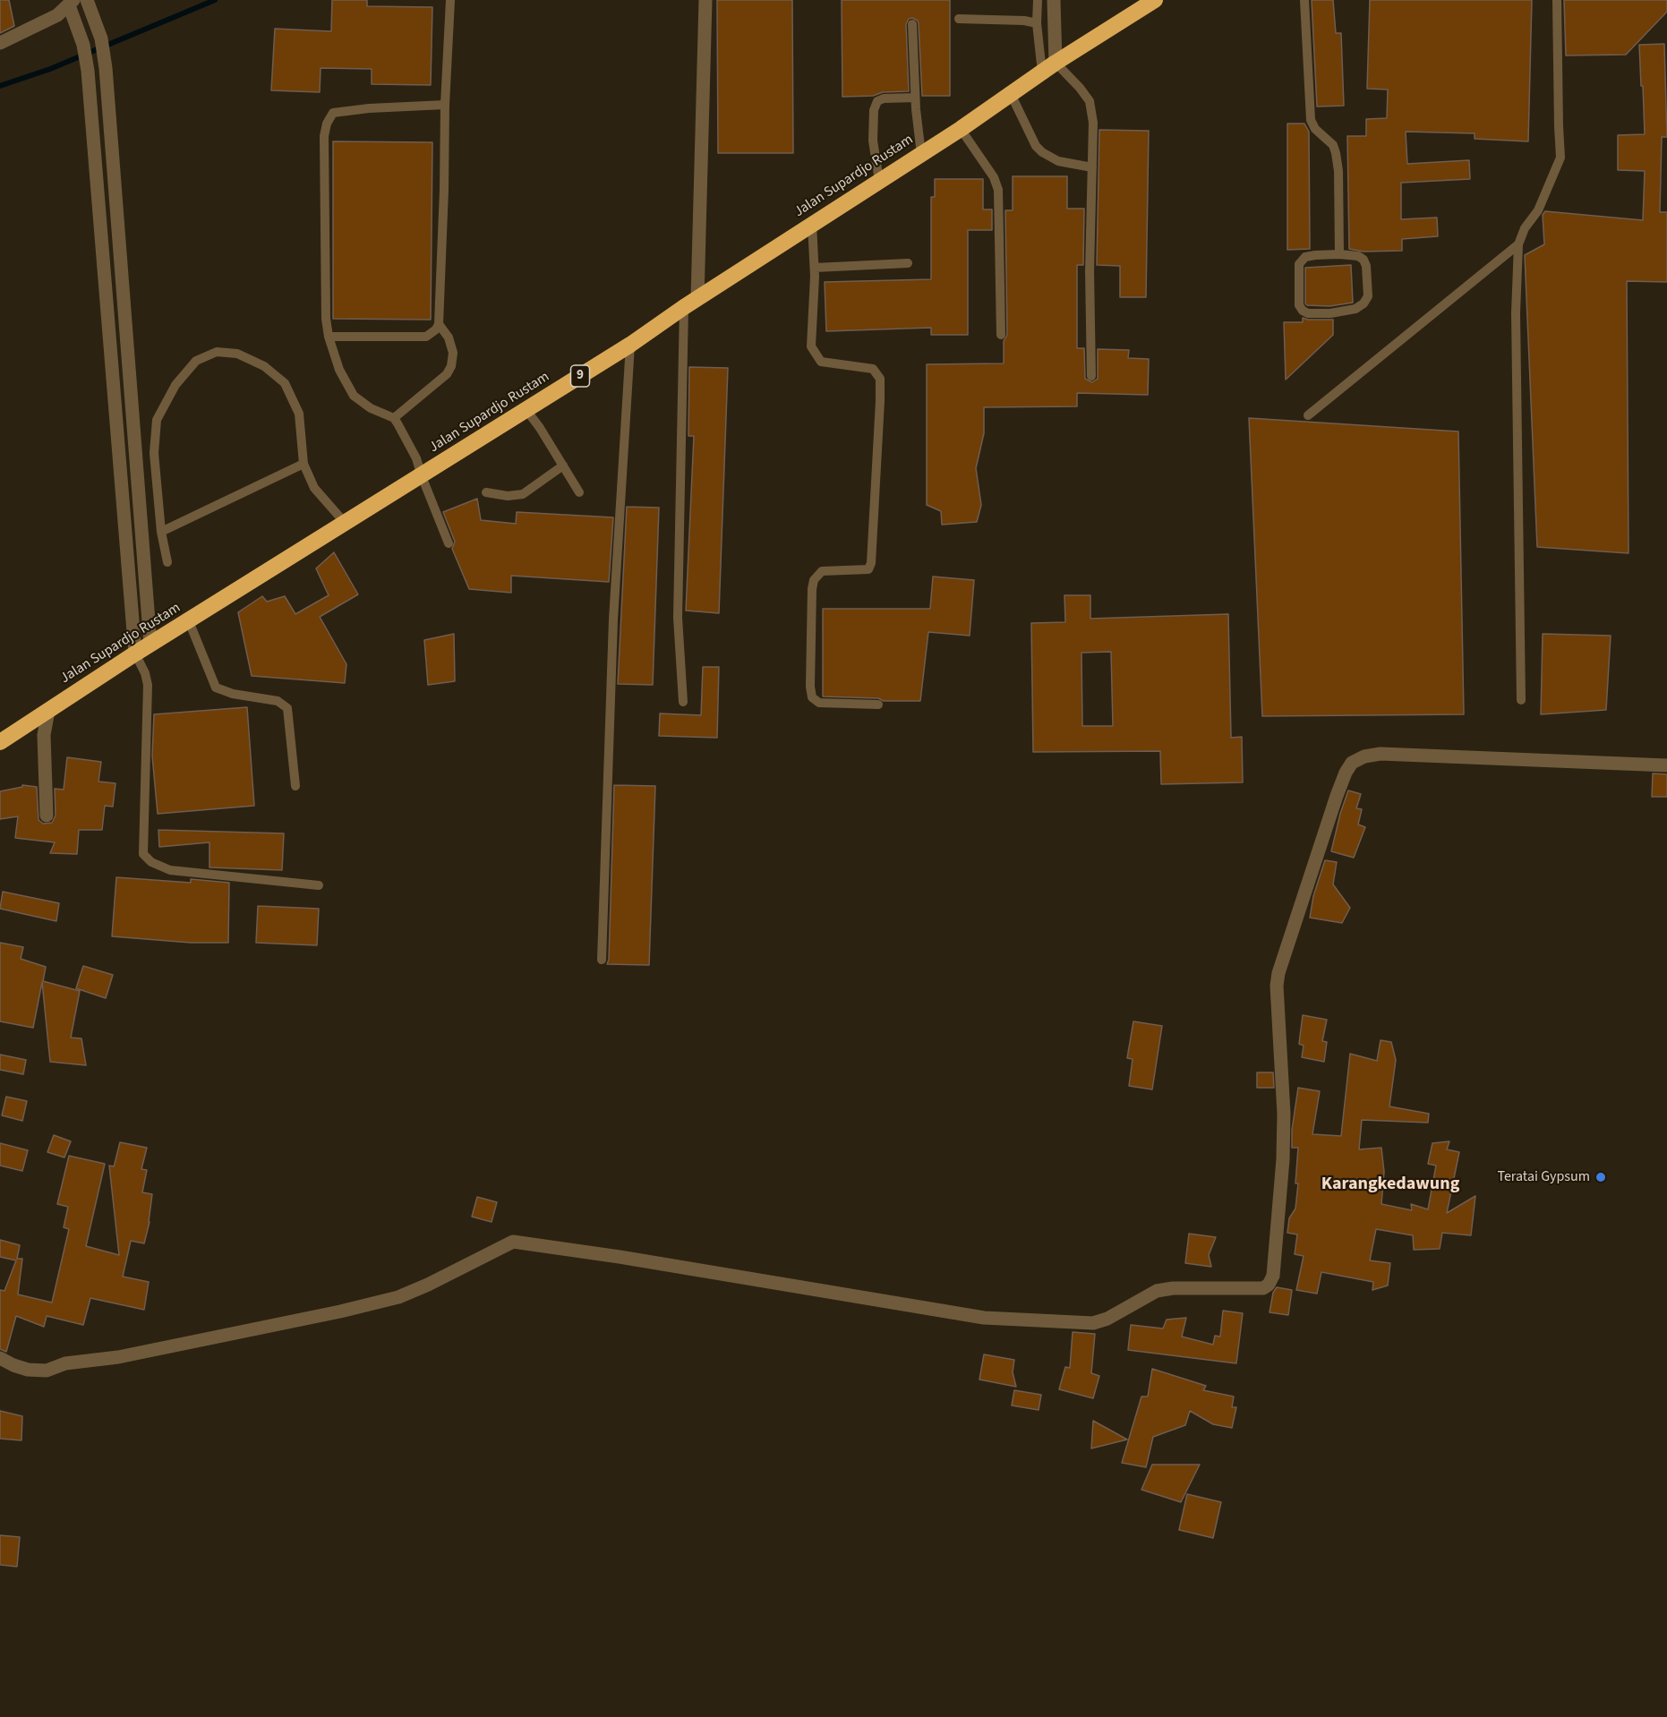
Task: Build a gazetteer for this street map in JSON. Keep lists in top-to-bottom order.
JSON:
{
  "streets": {
    "highway": ["Jalan Supardjo Rustam", "9"]
  },
  "districts": ["Karangkedawung"],
  "places": ["Teratai Gypsum"]
}
